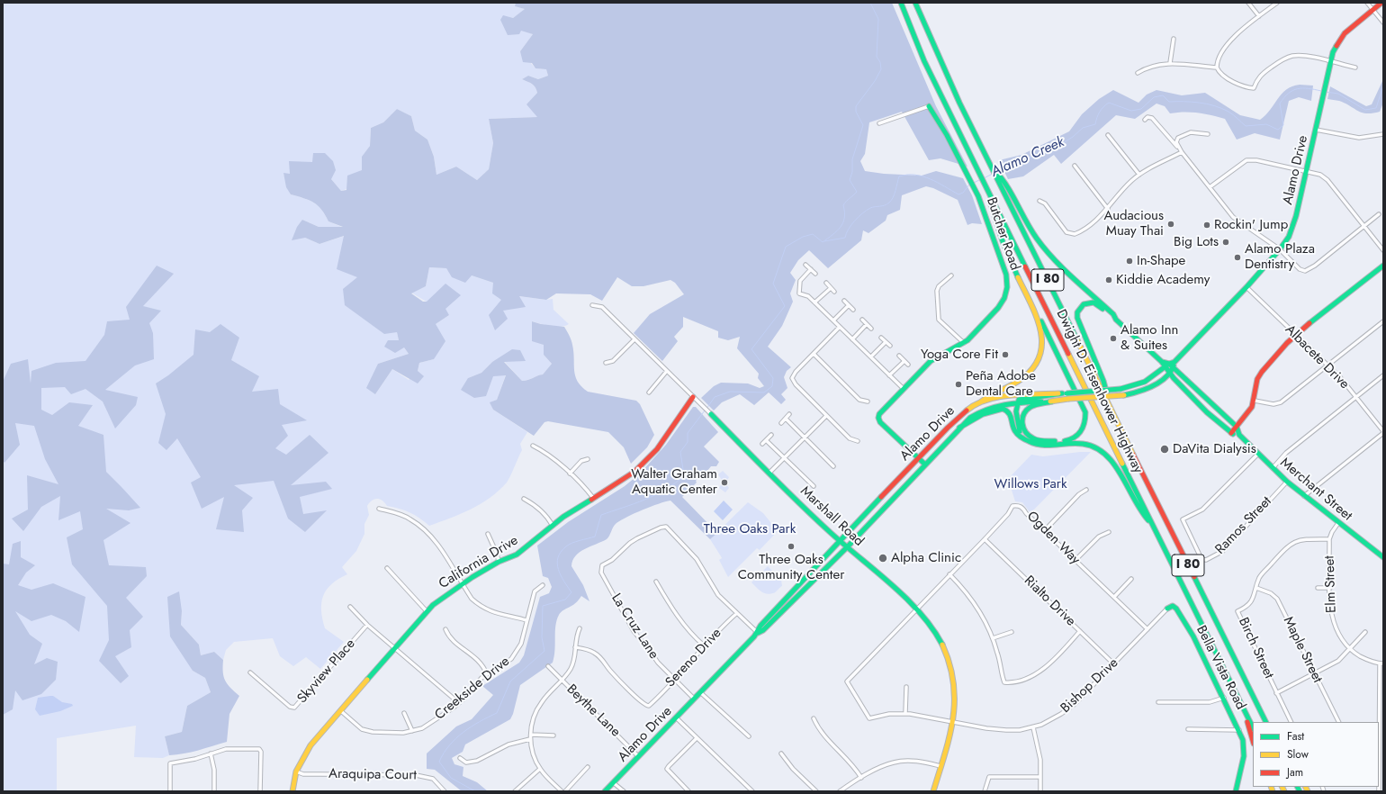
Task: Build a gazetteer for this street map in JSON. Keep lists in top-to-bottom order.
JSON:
{
  "streets": {
    "main road": [
      "Alamo Drive",
      "Butcher Road",
      "I 80",
      "Dwight D. Eisenhower Highway",
      "Merchant Street",
      "Marshall Road",
      "California Drive",
      "Bella Vista Road"
    ],
    "street": [
      "Albacete Drive",
      "Ramos Street",
      "Ogden Way",
      "Elm Street",
      "Rialto Drive",
      "La Cruz Lane",
      "Birch Street",
      "Maple Street",
      "Sereno Drive",
      "Skyview Place",
      "Bishop Drive",
      "Creekside Drive",
      "Beythe Lane",
      "Araquipa Court"
    ]
  },
  "crossings": [
    ["Alamo Drive", "Butcher Road"],
    ["Alamo Drive", "Albacete Drive"],
    ["Alamo Drive", "Merchant Street"],
    ["Alamo Drive", "Marshall Road"],
    ["Alamo Drive", "La Cruz Lane"],
    ["Alamo Drive", "Beythe Lane"],
    ["Merchant Street", "Ramos Street"],
    ["Merchant Street", "Elm Street"],
    ["Marshall Road", "Ogden Way"],
    ["Marshall Road", "California Drive"],
    ["Marshall Road", "Bishop Drive"],
    ["Ogden Way", "Rialto Drive"],
    ["Ogden Way", "Bishop Drive"],
    ["California Drive", "Creekside Drive"],
    ["California Drive", "Araquipa Court"],
    ["Elm Street", "Birch Street"],
    ["Rialto Drive", "Bishop Drive"],
    ["La Cruz Lane", "Sereno Drive"],
    ["Birch Street", "Maple Street"],
    ["Bella Vista Road", "Bishop Drive"]
  ],
  "water": ["Alamo Creek"],
  "parks": ["Willows Park", "Three Oaks Park"],
  "places": [
    "Audacious Muay Thai",
    "Rockin' Jump",
    "Big Lots",
    "Alamo Plaza Dentistry",
    "In-Shape",
    "Kiddie Academy",
    "Alamo Inn & Suites",
    "Yoga Core Fit",
    "Peña Adobe Dental Care",
    "DaVita Dialysis",
    "Walter Graham Aquatic Center",
    "Three Oaks Community Center",
    "Alpha Clinic"
  ],
  "legend": ["Fast", "Slow", "Jam"]
}
